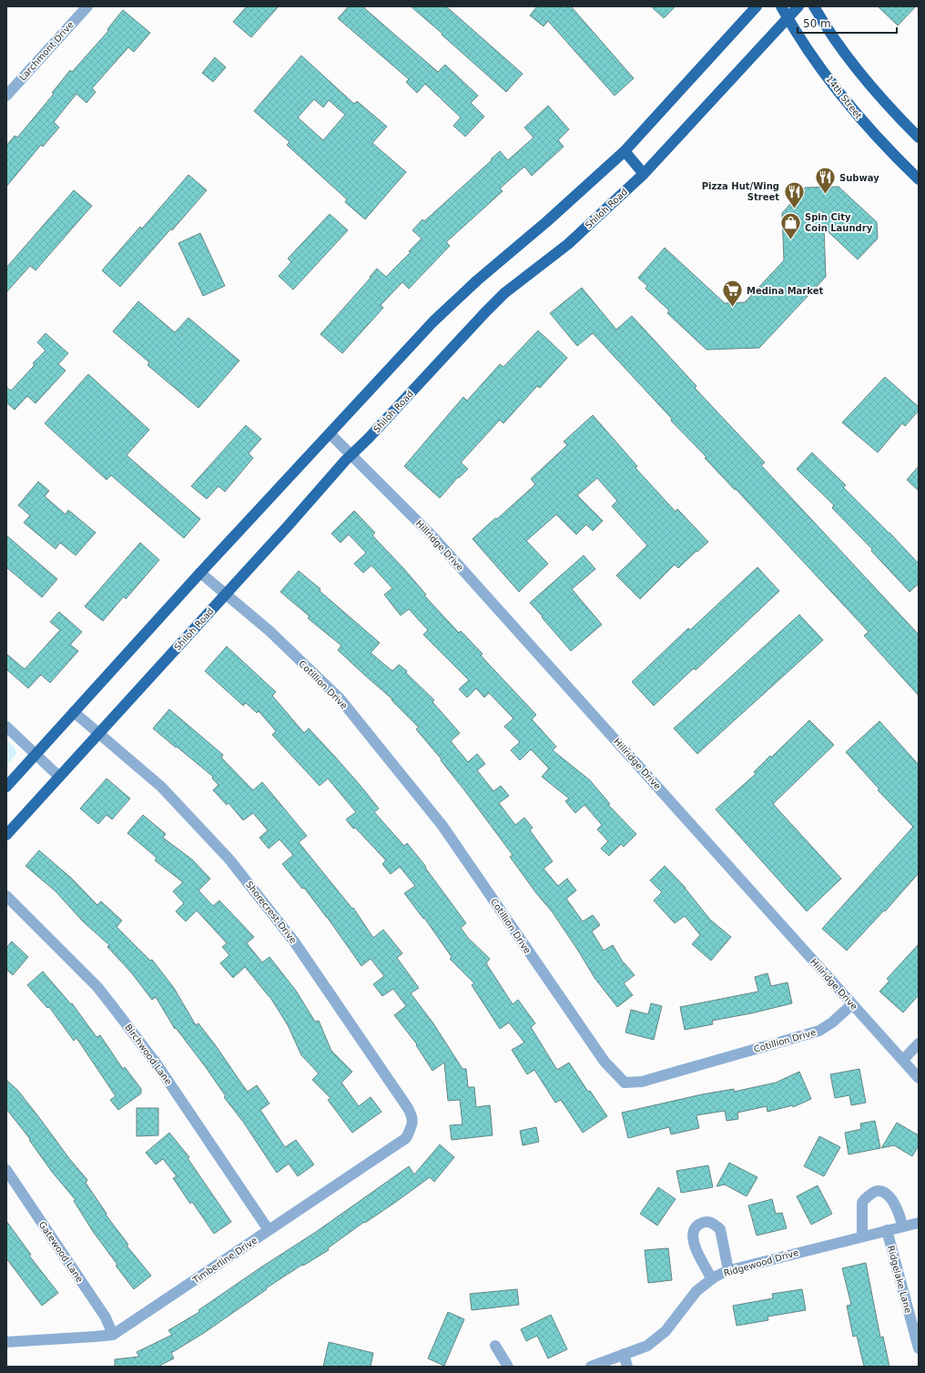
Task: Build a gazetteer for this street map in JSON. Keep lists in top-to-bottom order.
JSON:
{
  "streets": {
    "main road": ["14th Street", "Shiloh Road"],
    "street": [
      "Larchmont Drive",
      "Hillridge Drive",
      "Cotillion Drive",
      "Shorecrest Drive",
      "Birchwood Lane",
      "Gatewood Lane",
      "Timberline Drive",
      "Ridgewood Drive",
      "Ridgelake Lane"
    ]
  },
  "crossings": [
    ["14th Street", "Shiloh Road"],
    ["Shiloh Road", "Hillridge Drive"],
    ["Shiloh Road", "Cotillion Drive"],
    ["Shiloh Road", "Shorecrest Drive"],
    ["Hillridge Drive", "Cotillion Drive"],
    ["Shorecrest Drive", "Timberline Drive"],
    ["Birchwood Lane", "Timberline Drive"],
    ["Gatewood Lane", "Timberline Drive"],
    ["Ridgewood Drive", "Ridgelake Lane"]
  ],
  "places": {
    "restaurant": ["Subway", "Pizza Hut/Wing Street"],
    "shop": ["Spin City Coin Laundry"],
    "supermarket": ["Medina Market"]
  },
  "scale_bar": "50 m"
}
